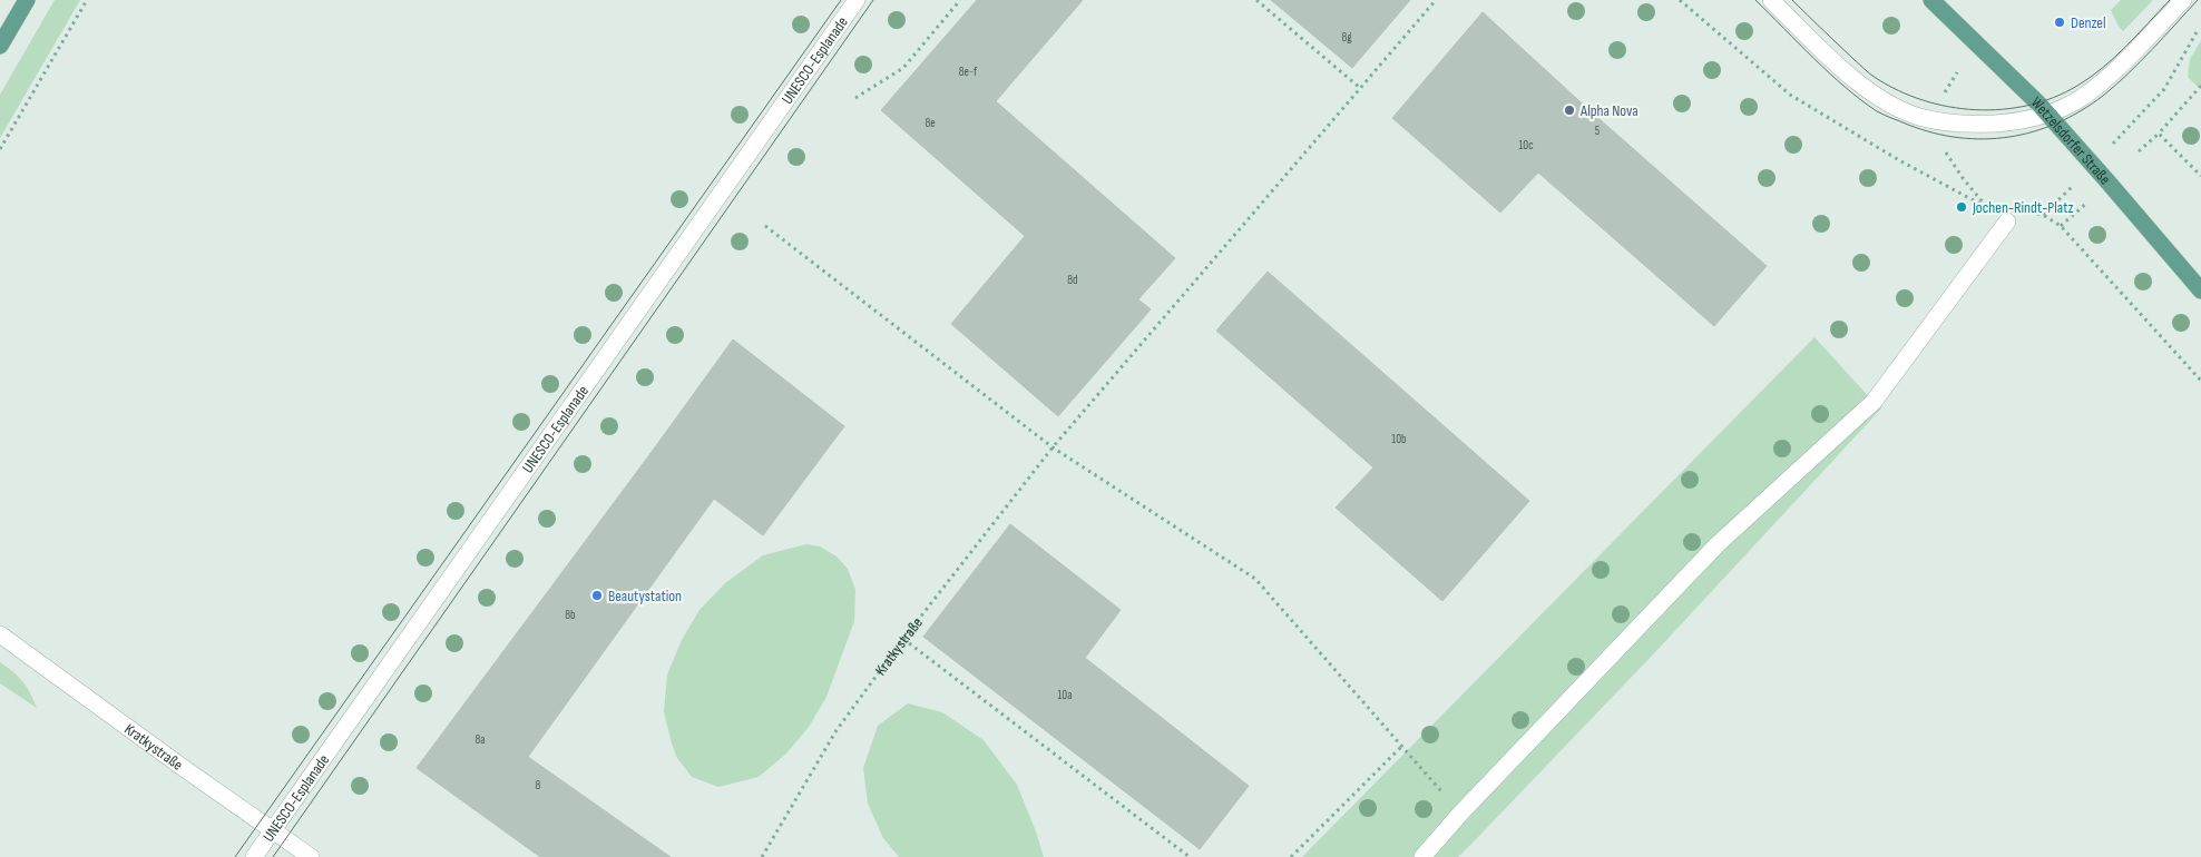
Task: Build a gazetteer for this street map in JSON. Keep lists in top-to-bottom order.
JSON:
{
  "streets": {
    "main road": ["Wetzelsdorfer Straße"],
    "street": ["UNESCO-Esplanade", "Kratkystraße"]
  },
  "crossings": [
    ["UNESCO-Esplanade", "Kratkystraße"]
  ],
  "places": [
    "Denzel",
    "Alpha Nova",
    "Jochen-Rindt-Platz",
    "Beautystation"
  ],
  "house_numbers": [
    "8g",
    "8e-f",
    "8e",
    "5",
    "10c",
    "8d",
    "10b",
    "8b",
    "10a",
    "8a",
    "8"
  ]
}
